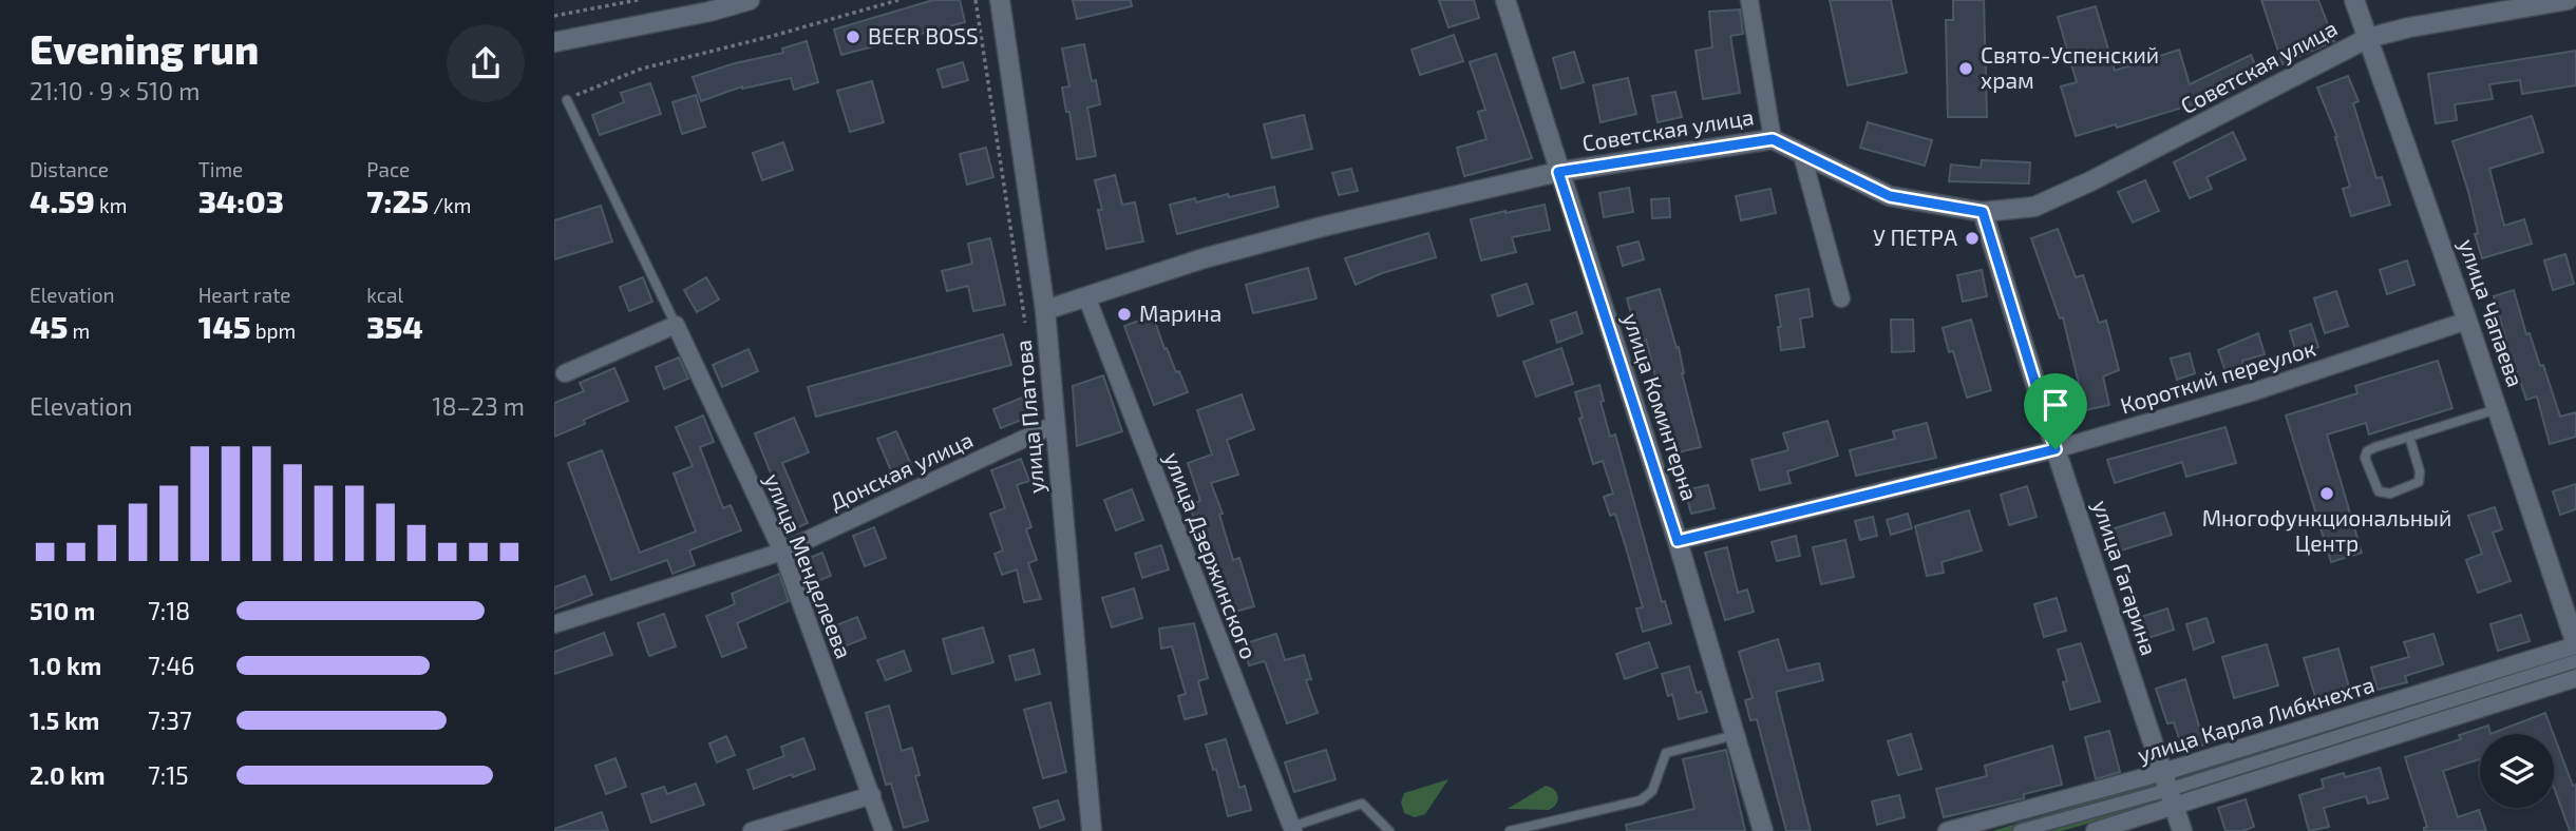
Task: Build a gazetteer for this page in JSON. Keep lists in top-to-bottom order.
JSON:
{
  "streets": {
    "street": [
      "Советская улица",
      "улица Чапаева",
      "Короткий переулок",
      "улица Коминтерна",
      "улица Платова",
      "Донская улица",
      "улица Дзержинского",
      "улица Менделеева",
      "улица Гагарина",
      "улица Карла Либкнехта"
    ]
  },
  "crossings": [
    ["Советская улица", "улица Чапаева"],
    ["Советская улица", "улица Коминтерна"],
    ["Советская улица", "улица Платова"],
    ["Советская улица", "улица Дзержинского"],
    ["Советская улица", "улица Гагарина"],
    ["улица Чапаева", "Короткий переулок"],
    ["улица Чапаева", "улица Карла Либкнехта"],
    ["Короткий переулок", "улица Коминтерна"],
    ["Короткий переулок", "улица Гагарина"],
    ["улица Платова", "Донская улица"],
    ["Донская улица", "улица Менделеева"],
    ["улица Гагарина", "улица Карла Либкнехта"]
  ],
  "places": [
    "BEER BOSS",
    "Свято-Успенский храм",
    "У ПЕТРА",
    "Марина",
    "Многофункциональный Центр"
  ],
  "page": {
    "heading": ["Evening run", "21:10 · 9 × 510 m"],
    "stats": [
      ["Distance", "4.59 km"],
      ["Time", "34:03"],
      ["Pace", "7:25 /km"],
      ["Elevation", "45 m"],
      ["Heart rate", "145 bpm"],
      ["kcal", "354"]
    ],
    "chart": ["Elevation", "18–23 m"],
    "list": [
      {
        "name": "510 m",
        "note": "7:18"
      },
      {
        "name": "1.0 km",
        "note": "7:46"
      },
      {
        "name": "1.5 km",
        "note": "7:37"
      },
      {
        "name": "2.0 km",
        "note": "7:15"
      }
    ]
  }
}
